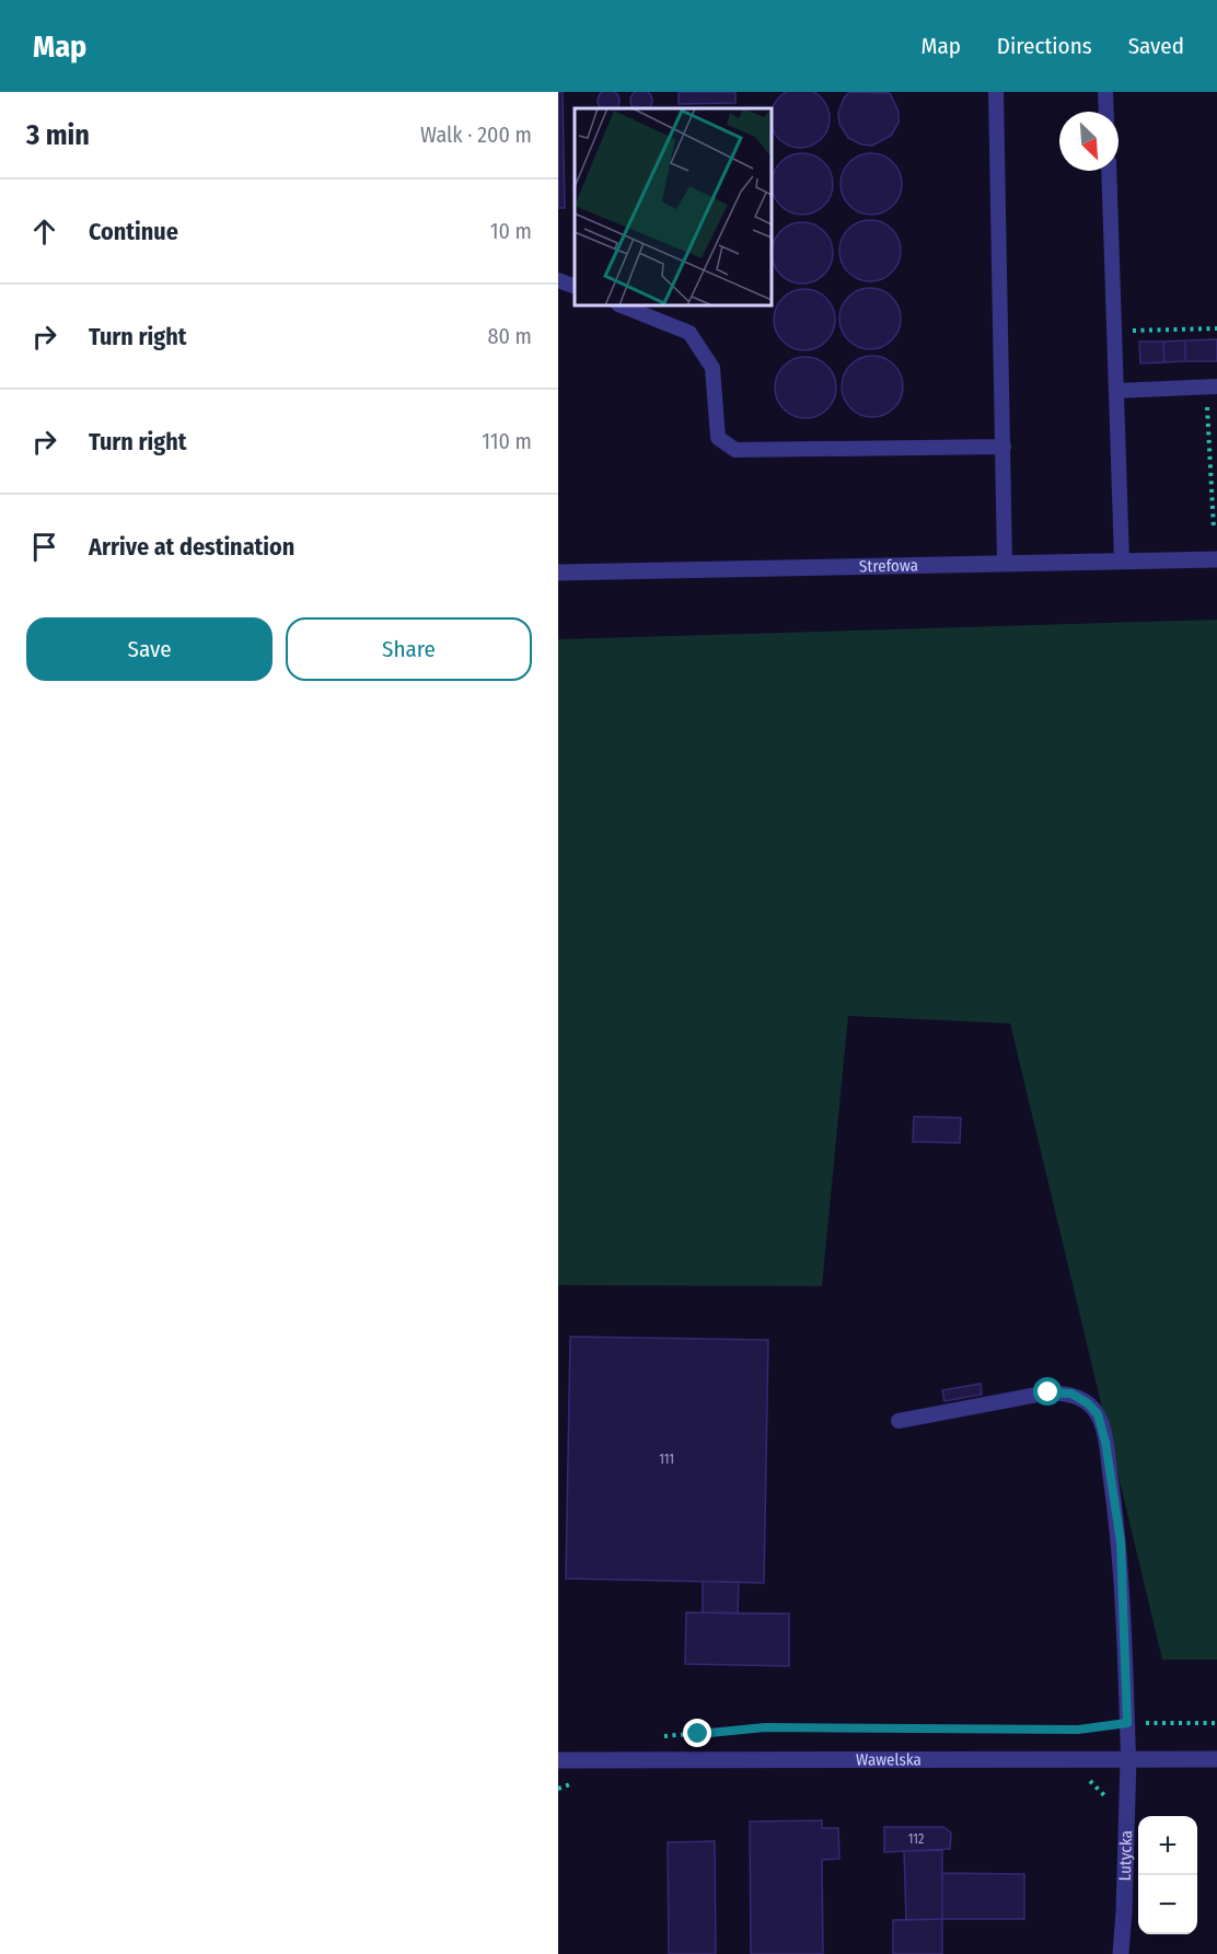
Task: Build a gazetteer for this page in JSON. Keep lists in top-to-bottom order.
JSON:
{
  "streets": {
    "street": ["Strefowa", "Wawelska", "Lutycka"]
  },
  "crossings": [
    ["Wawelska", "Lutycka"]
  ],
  "house_numbers": ["111", "112"],
  "north": "bottom right",
  "page": {
    "header": "Map",
    "nav": ["Map", "Directions", "Saved"],
    "heading": ["3 min", "Walk · 200 m"],
    "list": [
      ["Continue", "10 m"],
      ["Turn right", "80 m"],
      ["Turn right", "110 m"],
      "Arrive at destination"
    ],
    "buttons": ["Save", "Share"],
    "map_buttons": ["+", "−"]
  }
}
